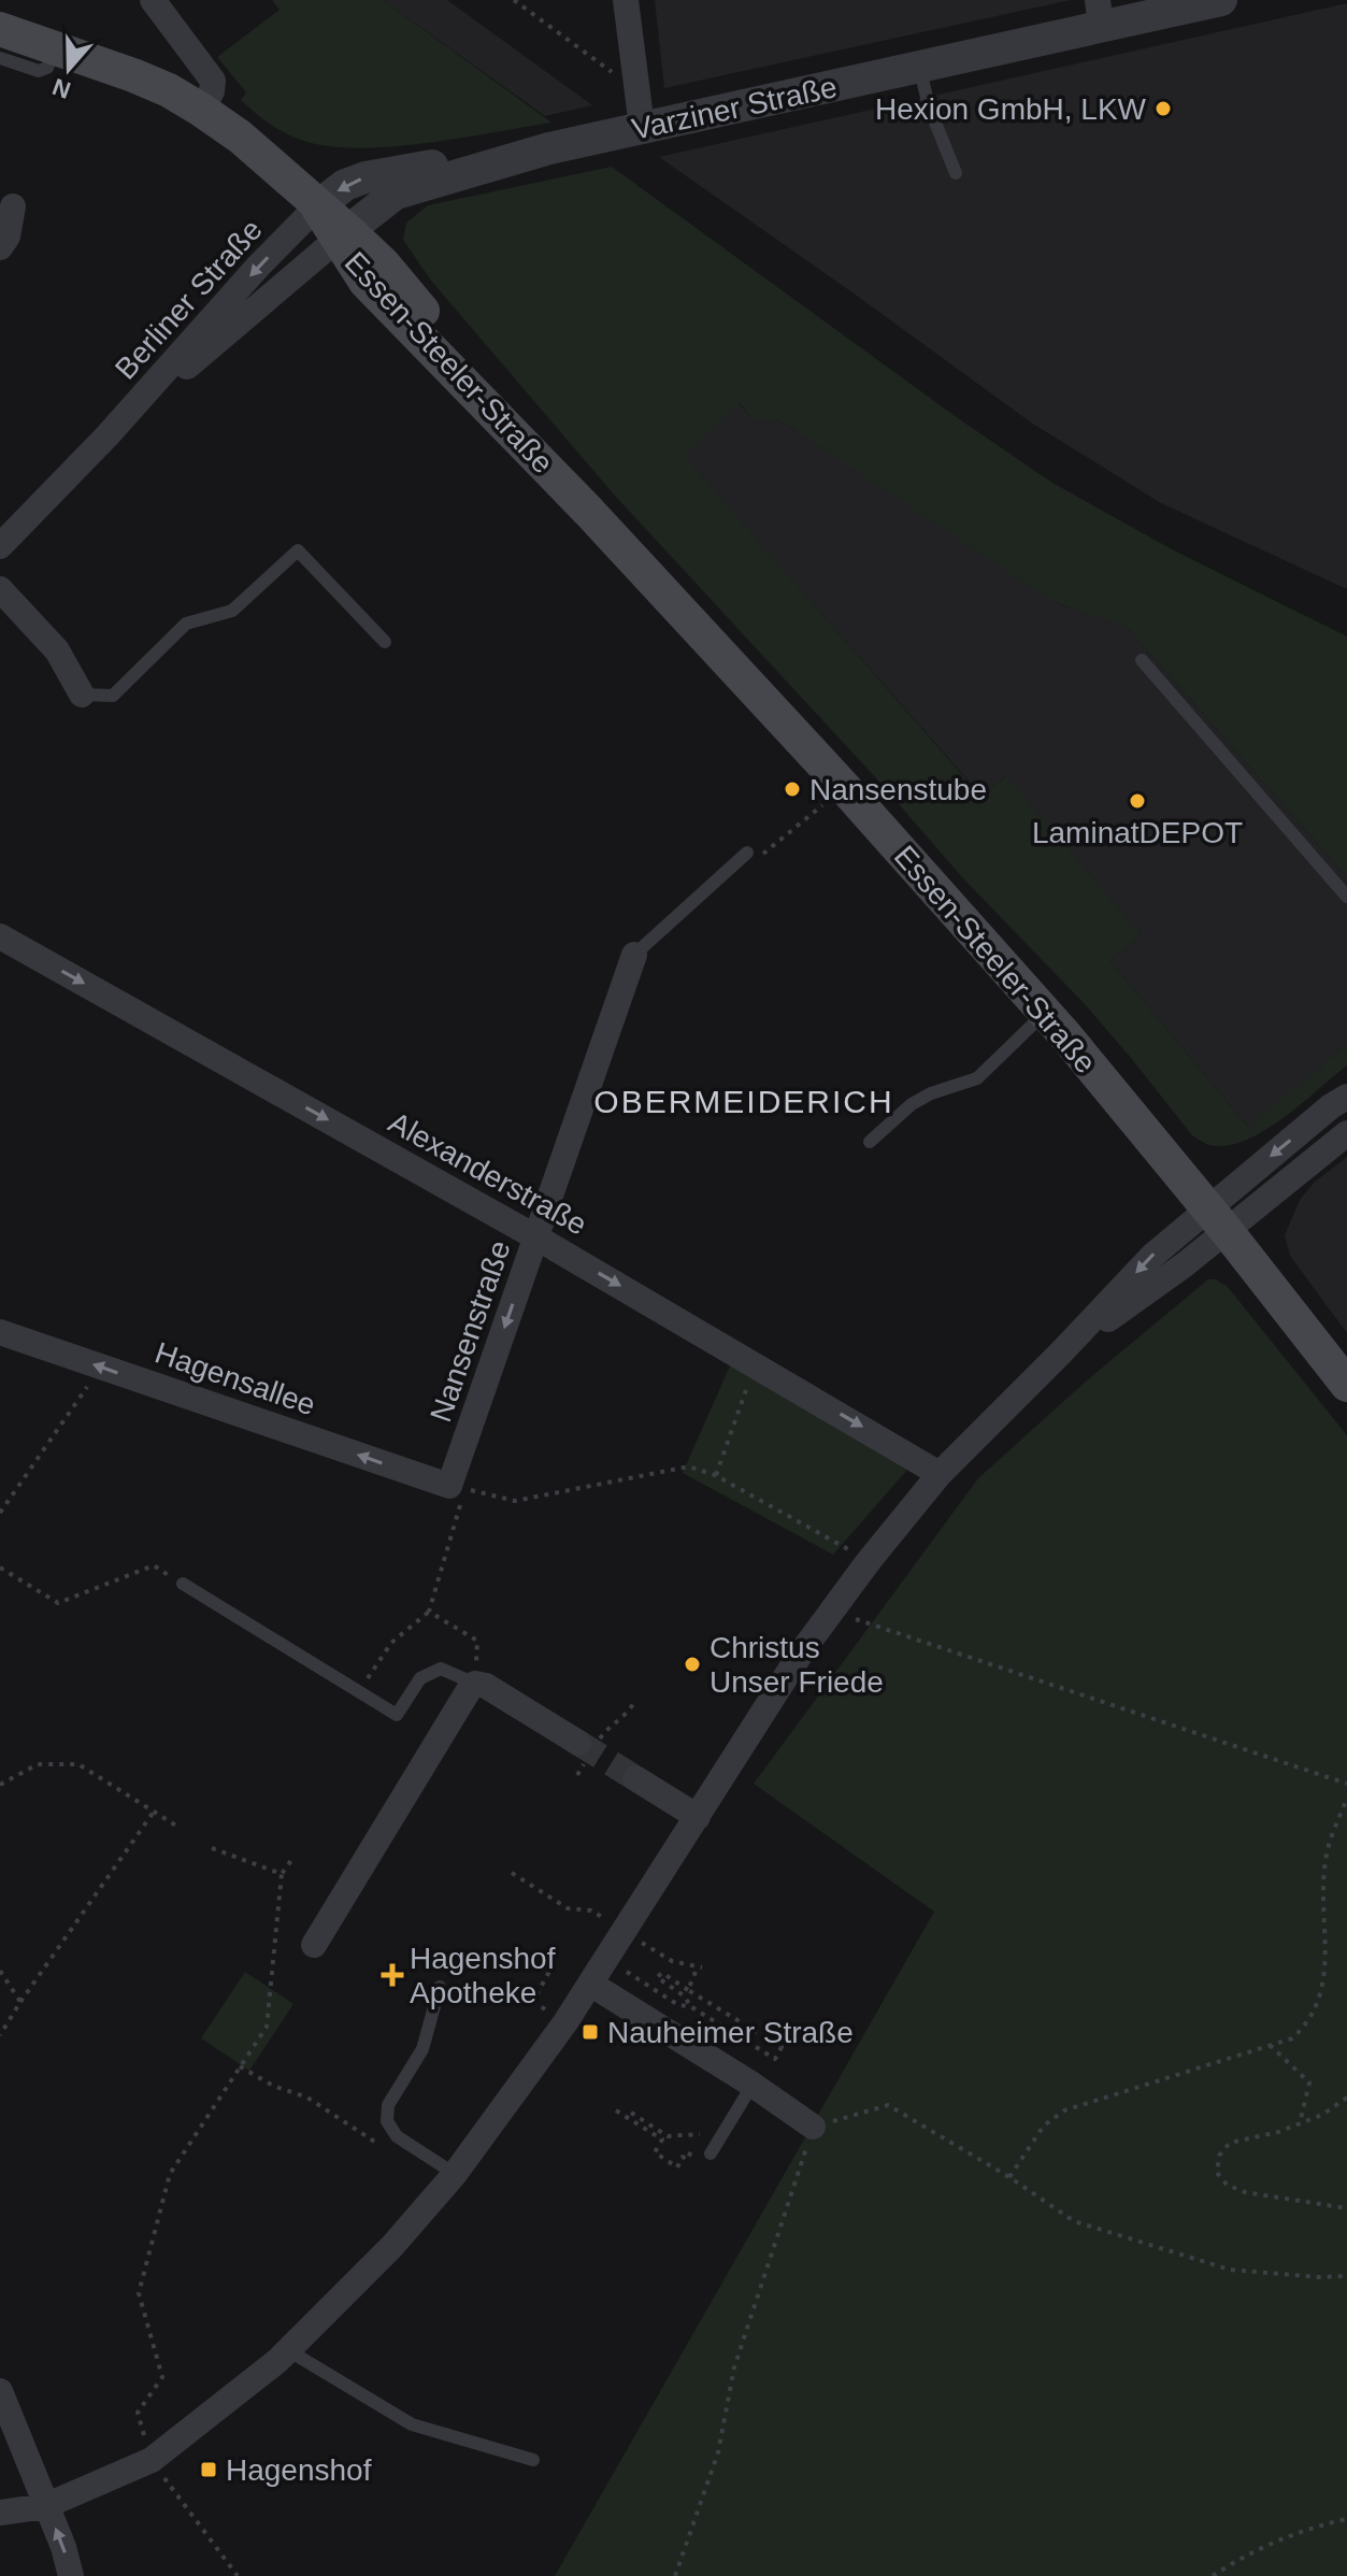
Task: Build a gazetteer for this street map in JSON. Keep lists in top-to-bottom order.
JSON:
{
  "streets": {
    "main road": ["Essen-Steeler-Straße"],
    "street": [
      "Varziner Straße",
      "Berliner Straße",
      "Alexanderstraße",
      "Nansenstraße",
      "Hagensallee"
    ]
  },
  "crossings": [
    ["Varziner Straße", "Berliner Straße"],
    ["Varziner Straße", "Essen-Steeler-Straße"],
    ["Berliner Straße", "Essen-Steeler-Straße"],
    ["Alexanderstraße", "Nansenstraße"],
    ["Nansenstraße", "Hagensallee"]
  ],
  "one_way": ["Alexanderstraße", "Nansenstraße", "Hagensallee"],
  "districts": ["OBERMEIDERICH"],
  "places": {
    "other": [
      "Hexion GmbH, LKW",
      "Nansenstube",
      "LaminatDEPOT",
      "Christus Unser Friede"
    ],
    "health": ["Hagenshof Apotheke"],
    "transit": ["Nauheimer Straße", "Hagenshof"]
  },
  "north": "bottom"
}
